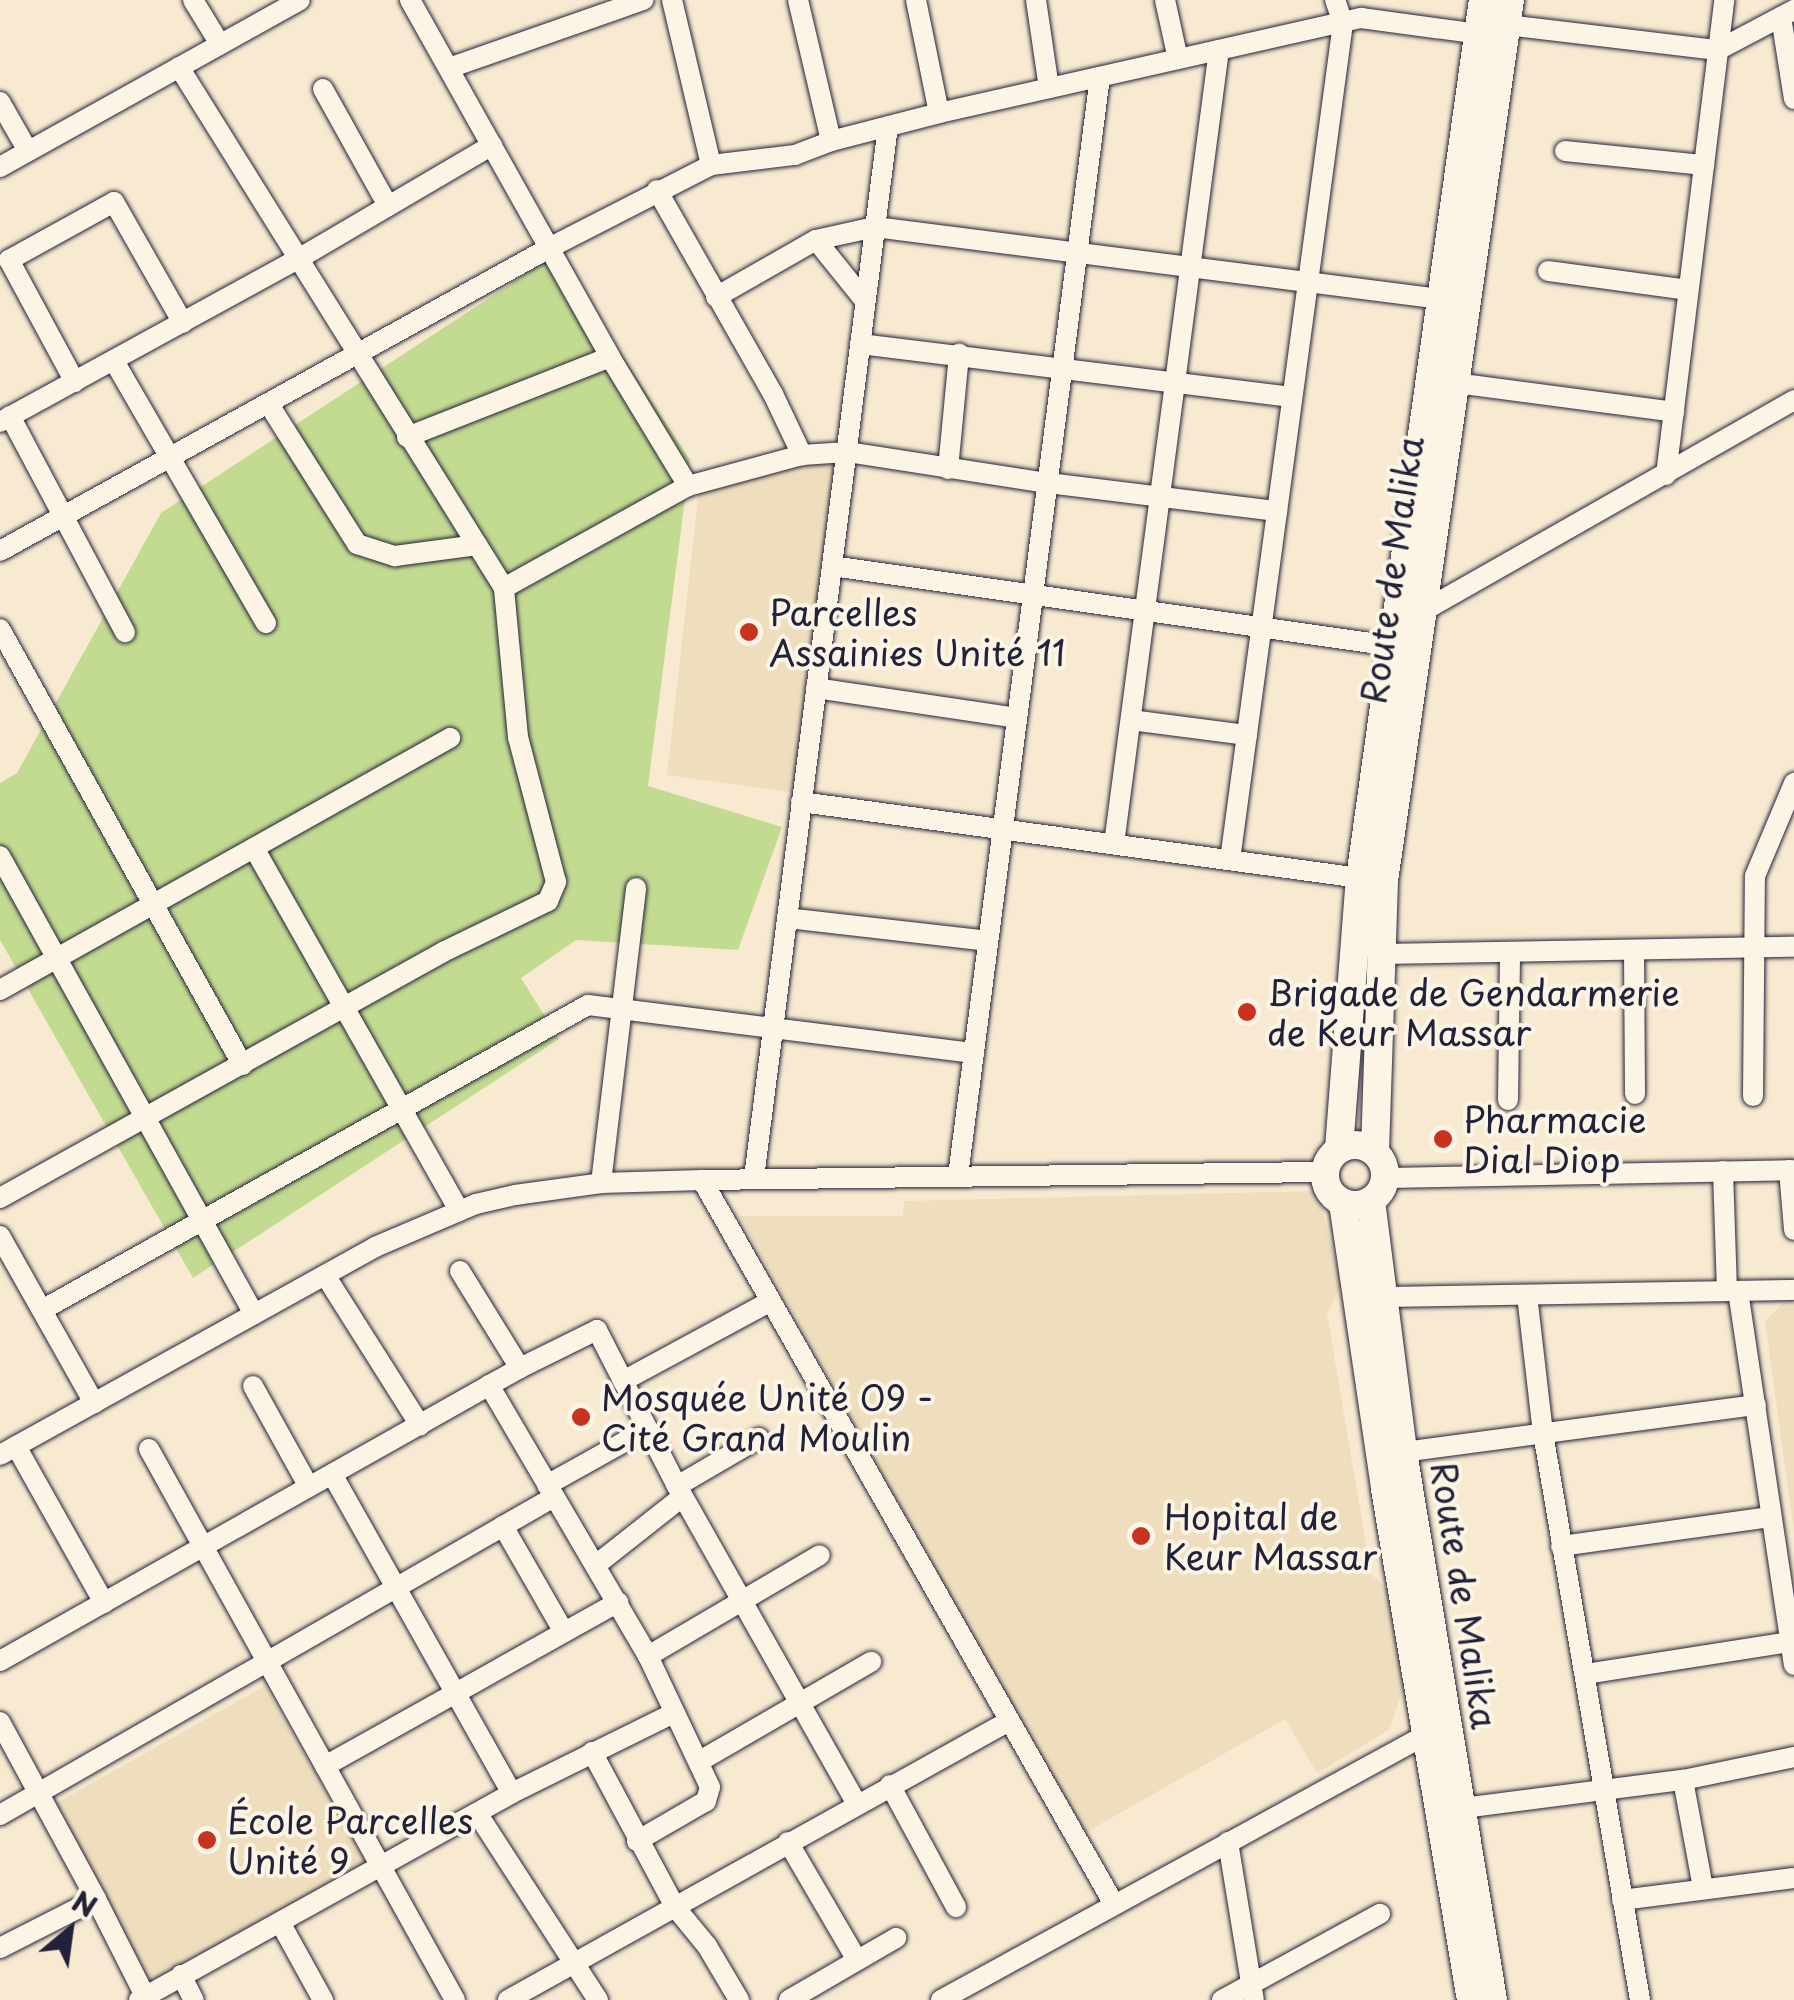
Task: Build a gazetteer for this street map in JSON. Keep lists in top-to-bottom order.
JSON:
{
  "streets": {
    "main road": ["Route de Malika"]
  },
  "places": [
    "Parcelles Assainies Unité 11",
    "Brigade de Gendarmerie de Keur Massar",
    "Pharmacie Dial Diop",
    "Mosquée Unité 09 - Cité Grand Moulin",
    "Hopital de Keur Massar",
    "École Parcelles Unité 9"
  ],
  "north": "top right"
}
